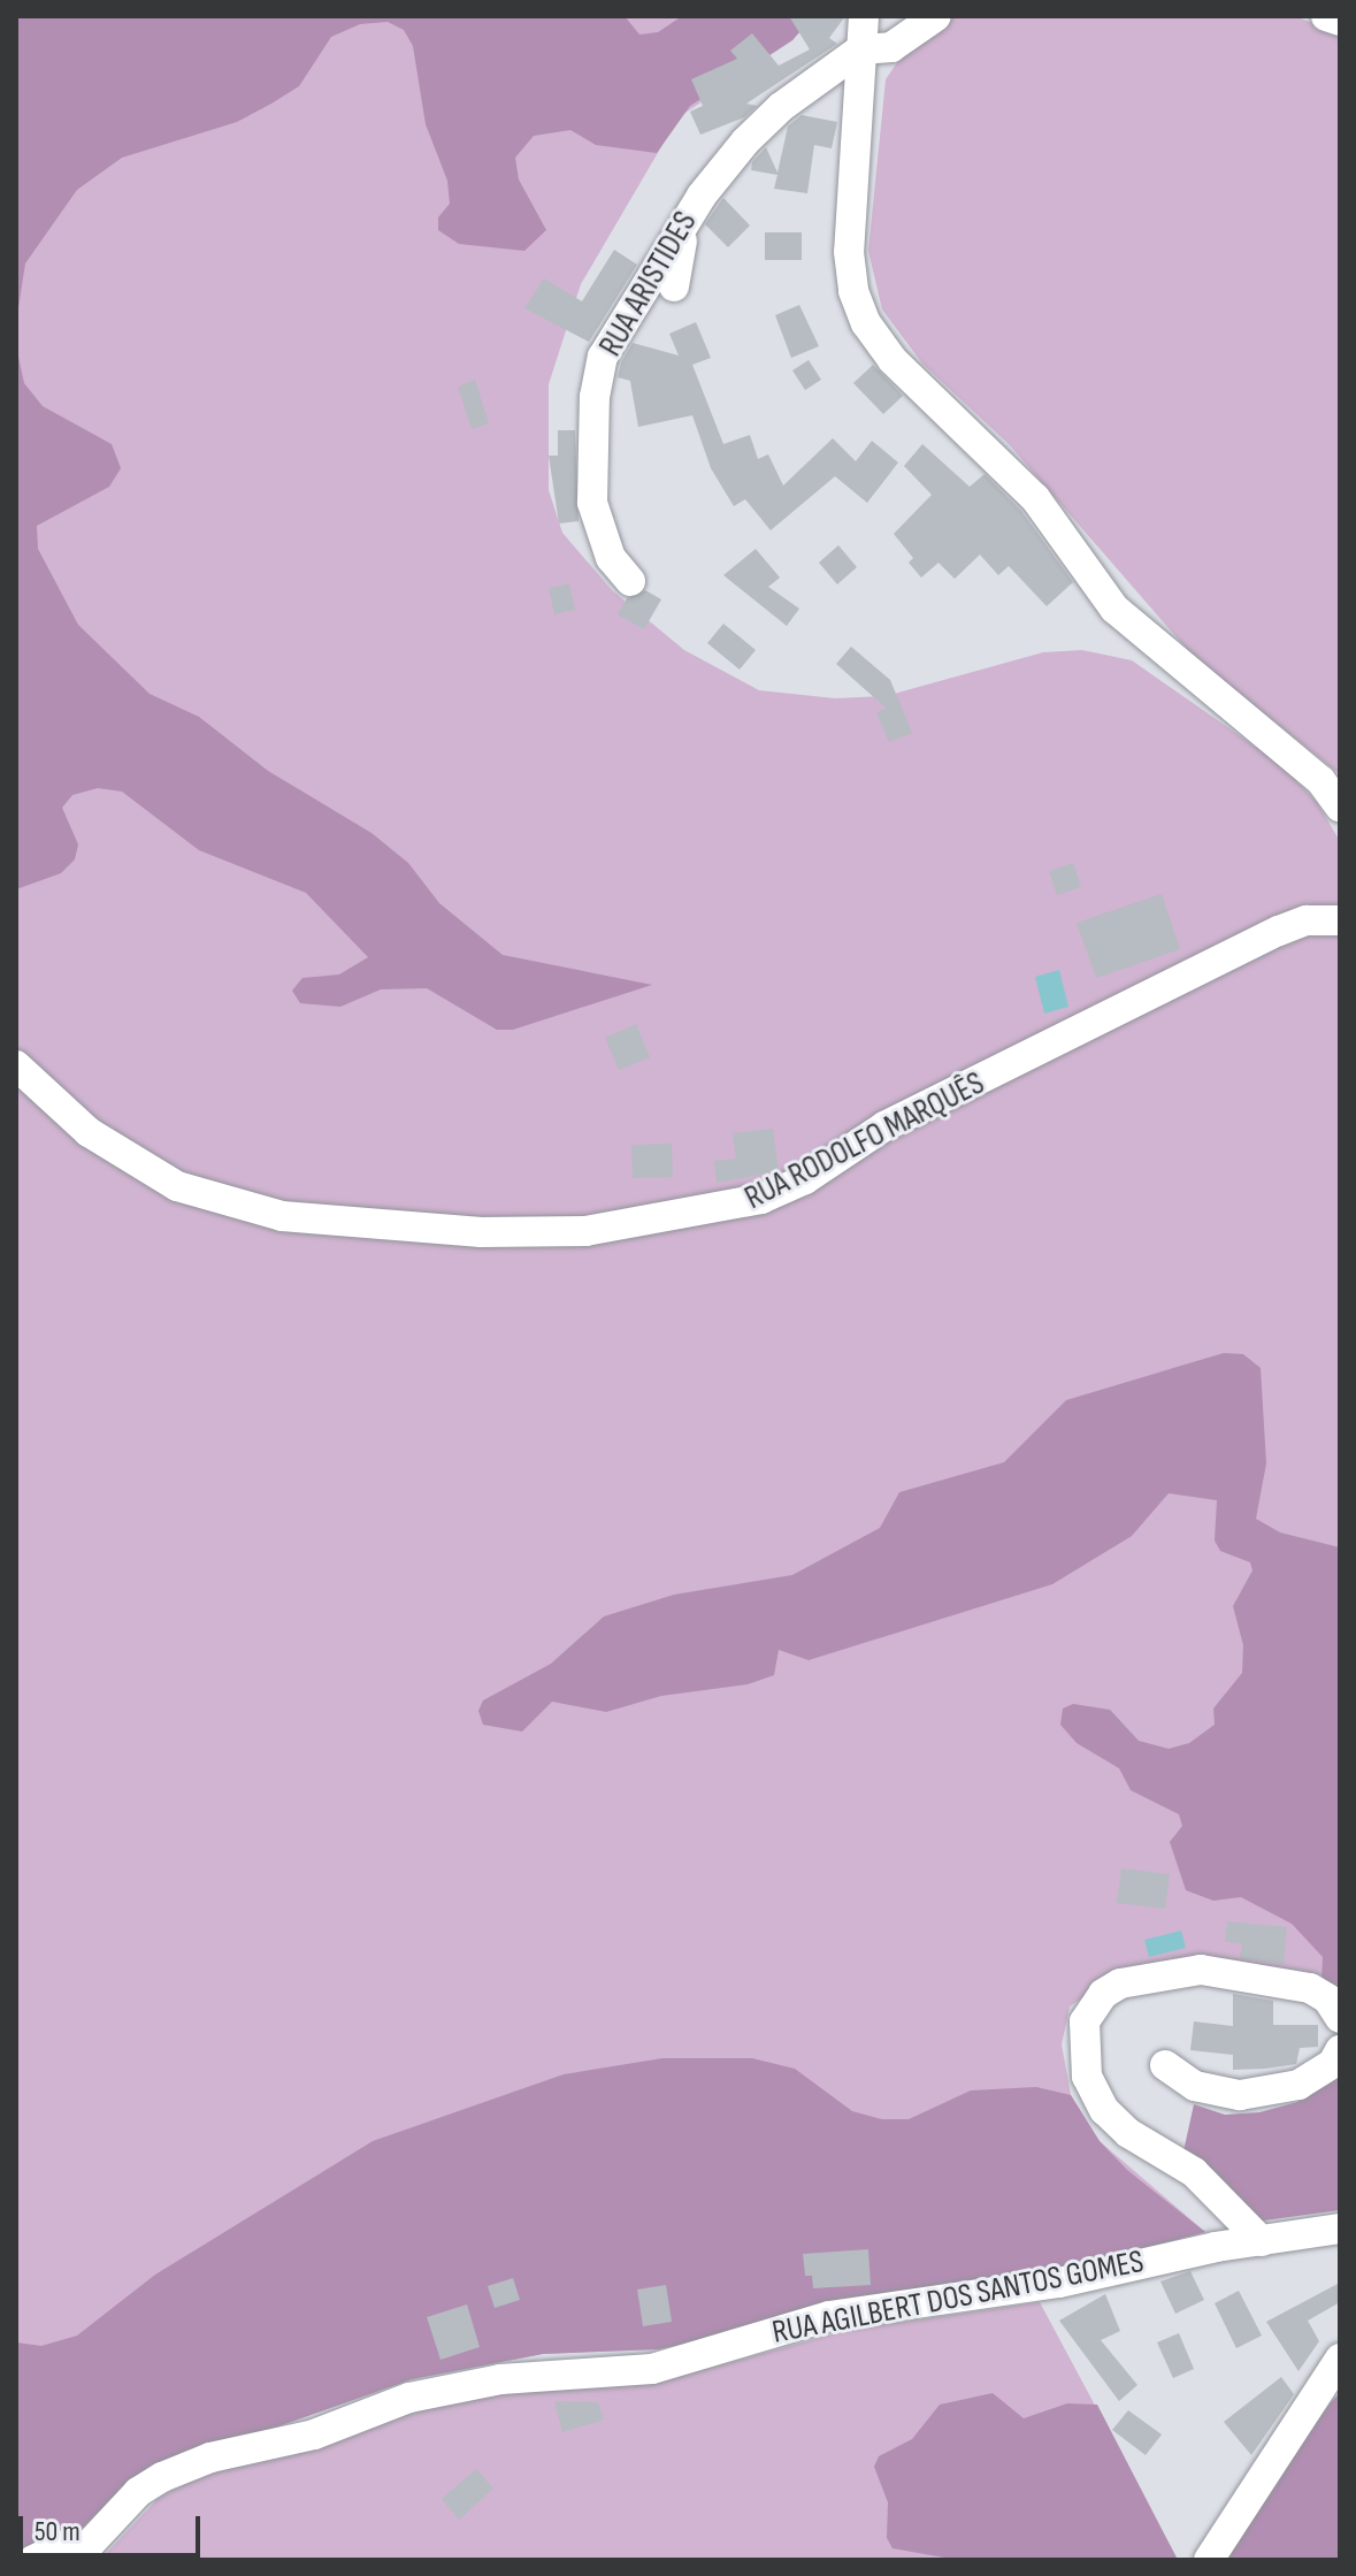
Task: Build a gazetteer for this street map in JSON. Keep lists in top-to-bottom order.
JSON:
{
  "streets": {
    "street": ["RUA ARISTIDES", "RUA RODOLFO MARQUÊS", "RUA AGILBERT DOS SANTOS GOMES"]
  },
  "scale_bar": "50 m"
}
